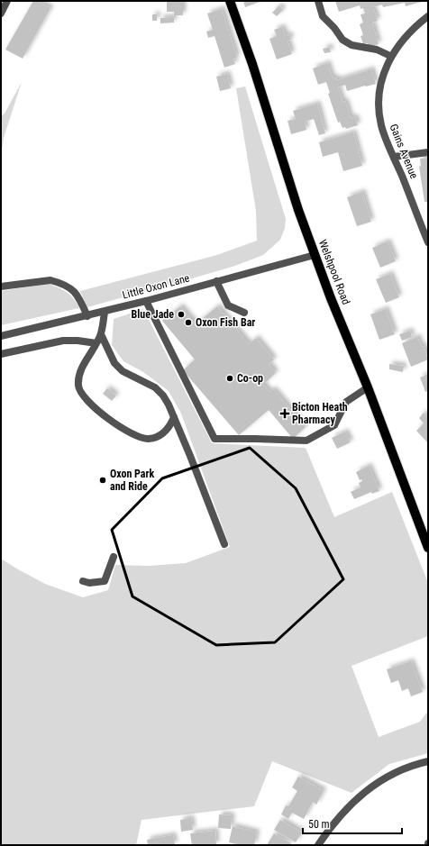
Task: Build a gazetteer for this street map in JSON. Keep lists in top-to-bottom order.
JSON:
{
  "streets": {
    "main road": ["Welshpool Road"],
    "street": ["Gains Avenue", "Little Oxon Lane"]
  },
  "crossings": [
    ["Welshpool Road", "Little Oxon Lane"]
  ],
  "places": {
    "other": [
      "Blue Jade",
      "Oxon Fish Bar",
      "Co-op",
      "Oxon Park and Ride"
    ],
    "health": ["Bicton Heath Pharmacy"]
  },
  "scale_bar": "50 m"
}
